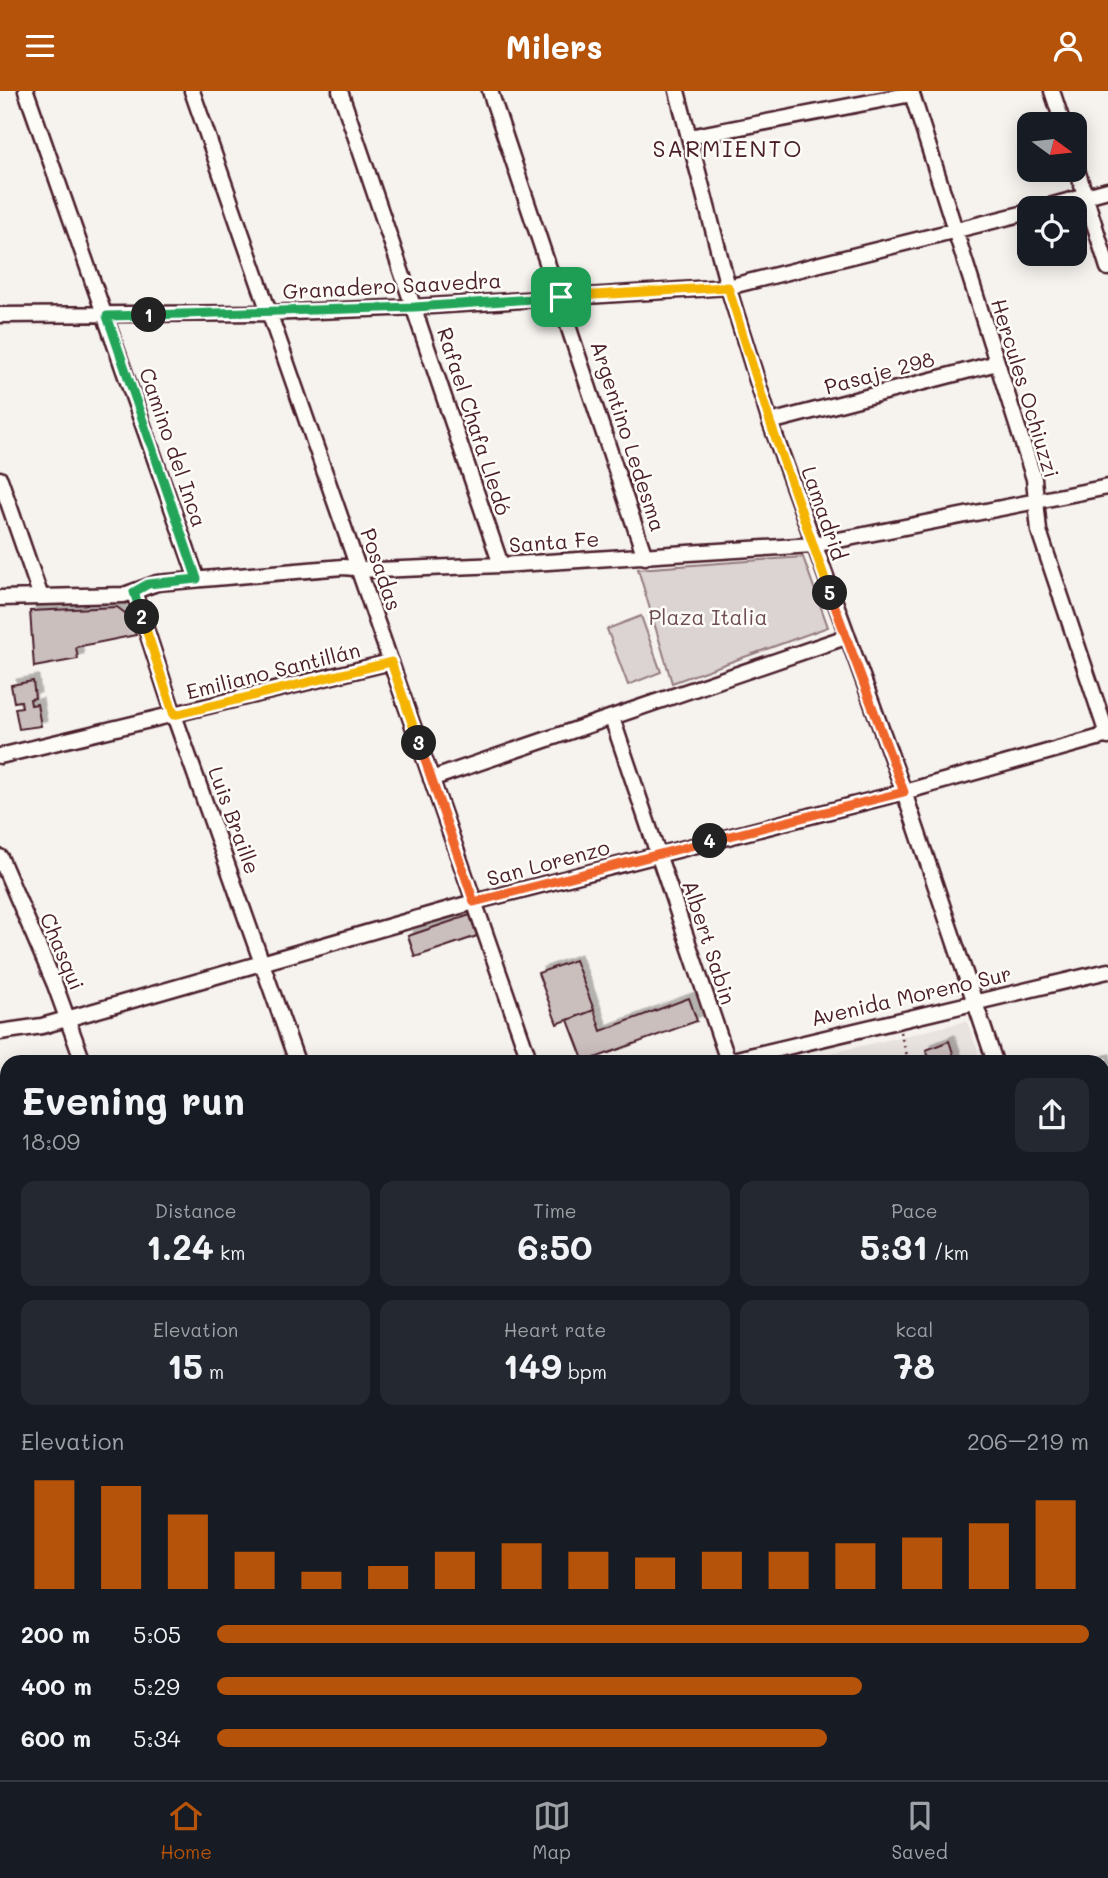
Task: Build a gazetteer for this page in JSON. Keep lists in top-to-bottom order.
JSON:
{
  "streets": {
    "street": [
      "Granadero Saavedra",
      "Pasaje 298",
      "Hercules Ochiuzzi",
      "Rafael Chafa Lledó",
      "Argentino Ledesma",
      "Camino del Inca",
      "Lamadrid",
      "Santa Fe",
      "Posadas",
      "Emiliano Santillán",
      "Luis Braille",
      "San Lorenzo",
      "Albert Sabin",
      "Chasqui",
      "Avenida Moreno Sur"
    ]
  },
  "crossings": [
    ["Granadero Saavedra", "Hercules Ochiuzzi"],
    ["Granadero Saavedra", "Rafael Chafa Lledó"],
    ["Granadero Saavedra", "Argentino Ledesma"],
    ["Granadero Saavedra", "Camino del Inca"],
    ["Granadero Saavedra", "Lamadrid"],
    ["Granadero Saavedra", "Posadas"],
    ["Pasaje 298", "Hercules Ochiuzzi"],
    ["Pasaje 298", "Lamadrid"],
    ["Hercules Ochiuzzi", "Santa Fe"],
    ["Hercules Ochiuzzi", "San Lorenzo"],
    ["Rafael Chafa Lledó", "Santa Fe"],
    ["Argentino Ledesma", "Santa Fe"],
    ["Camino del Inca", "Santa Fe"],
    ["Lamadrid", "Santa Fe"],
    ["Lamadrid", "San Lorenzo"],
    ["Lamadrid", "Avenida Moreno Sur"],
    ["Santa Fe", "Posadas"],
    ["Santa Fe", "Luis Braille"],
    ["Posadas", "Emiliano Santillán"],
    ["Posadas", "San Lorenzo"],
    ["Emiliano Santillán", "Luis Braille"],
    ["Luis Braille", "San Lorenzo"],
    ["San Lorenzo", "Albert Sabin"],
    ["San Lorenzo", "Chasqui"]
  ],
  "districts": ["SARMIENTO"],
  "parks": ["Plaza Italia"],
  "north": "right",
  "page": {
    "header": "Milers",
    "pins": [
      "1",
      "5",
      "2",
      "3",
      "4"
    ],
    "heading": ["Evening run", "18:09"],
    "stats": [
      ["Distance", "1.24 km"],
      ["Time", "6:50"],
      ["Pace", "5:31 /km"],
      ["Elevation", "15 m"],
      ["Heart rate", "149 bpm"],
      ["kcal", "78"]
    ],
    "chart": ["Elevation", "206–219 m"],
    "list": [
      {
        "name": "200 m",
        "note": "5:05"
      },
      {
        "name": "400 m",
        "note": "5:29"
      },
      {
        "name": "600 m",
        "note": "5:34"
      }
    ],
    "tabs": ["Home", "Map", "Saved"]
  }
}
